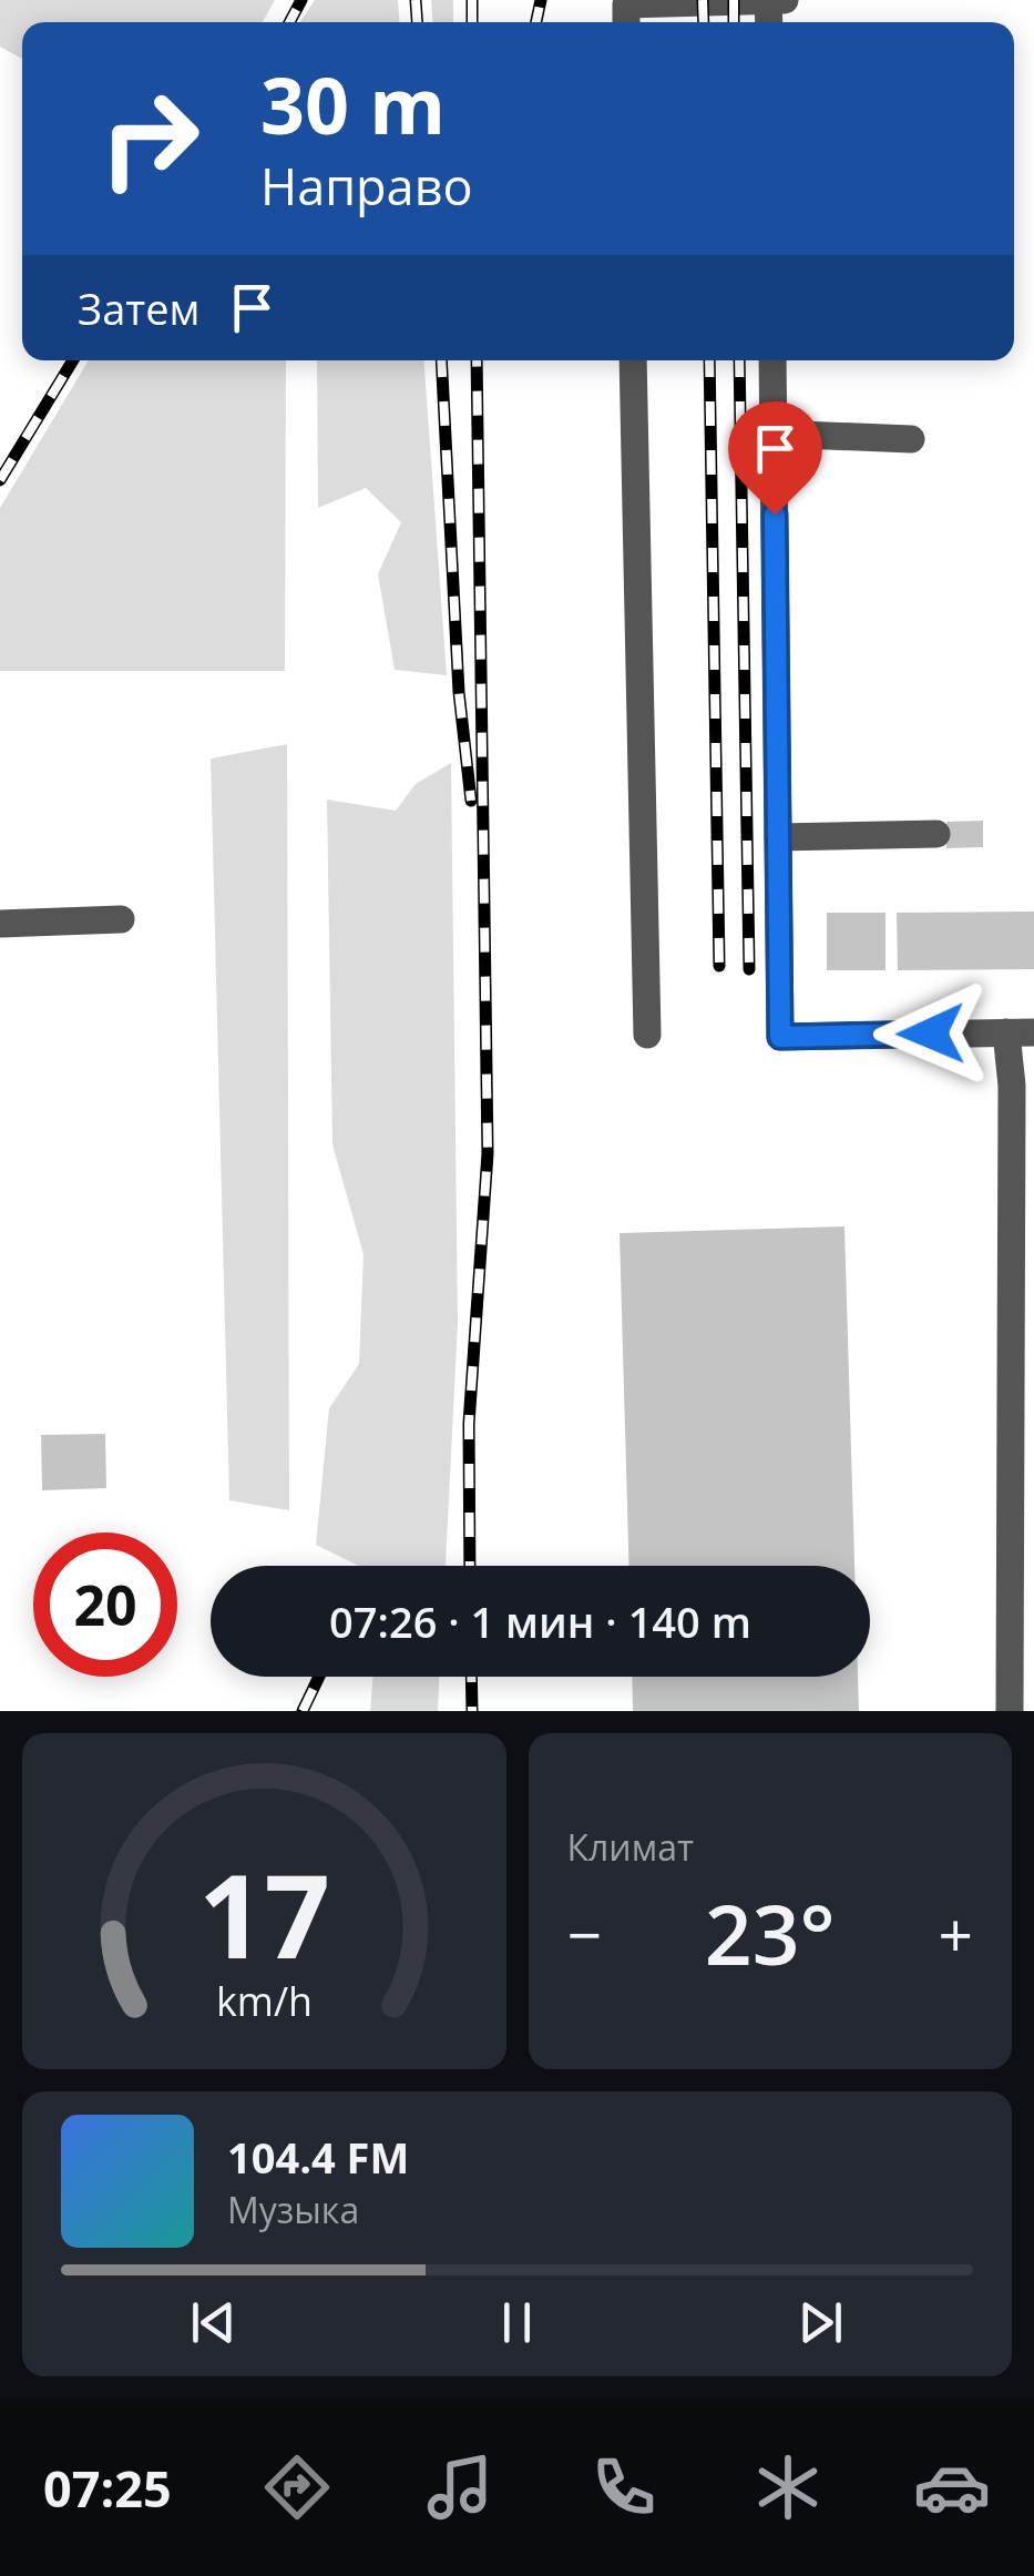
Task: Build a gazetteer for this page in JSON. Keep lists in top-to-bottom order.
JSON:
{
  "page": {
    "turn": ["30 m", "Направо"],
    "then": "Затем",
    "limit": "20",
    "trip": "07:26 · 1 мин · 140 m",
    "tile": "Климат",
    "heat": ["−", "23°", "+"],
    "song": ["104.4 FM", "Музыка"],
    "tabs": "07:25",
    "gauge": ["17", "km/h"]
  }
}
